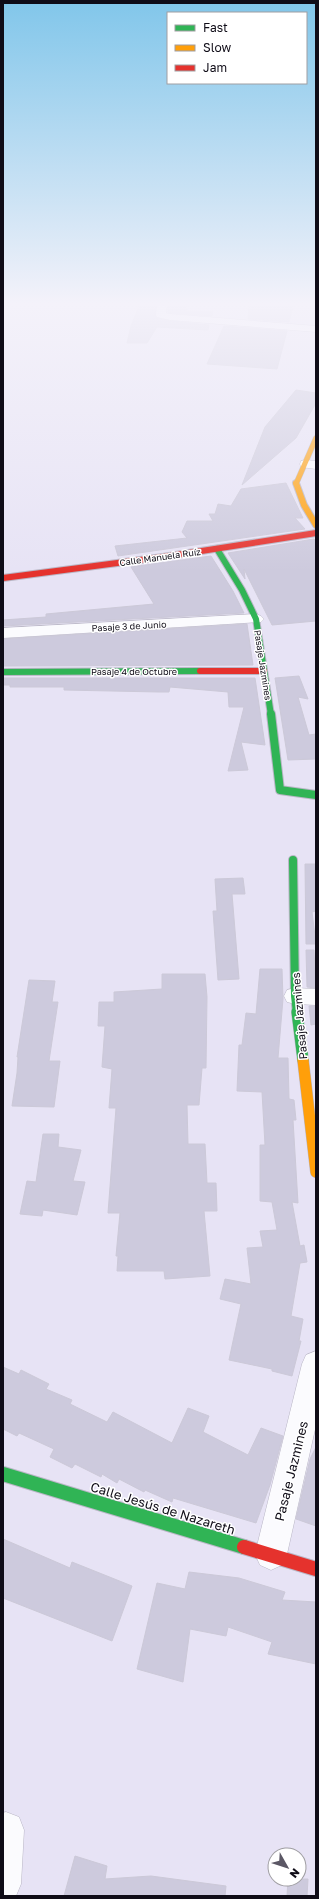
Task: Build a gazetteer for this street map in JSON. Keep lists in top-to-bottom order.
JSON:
{
  "streets": {
    "street": [
      "Calle Manuela Ruíz",
      "Pasaje 3 de Junio",
      "Pasaje Jazmines",
      "Pasaje 4 de Octubre",
      "Calle Jesús de Nazareth"
    ]
  },
  "crossings": [
    ["Calle Manuela Ruíz", "Pasaje Jazmines"],
    ["Pasaje 3 de Junio", "Pasaje Jazmines"],
    ["Pasaje Jazmines", "Pasaje 4 de Octubre"],
    ["Pasaje Jazmines", "Calle Jesús de Nazareth"]
  ],
  "legend": ["Fast", "Slow", "Jam"],
  "north": "bottom right"
}
